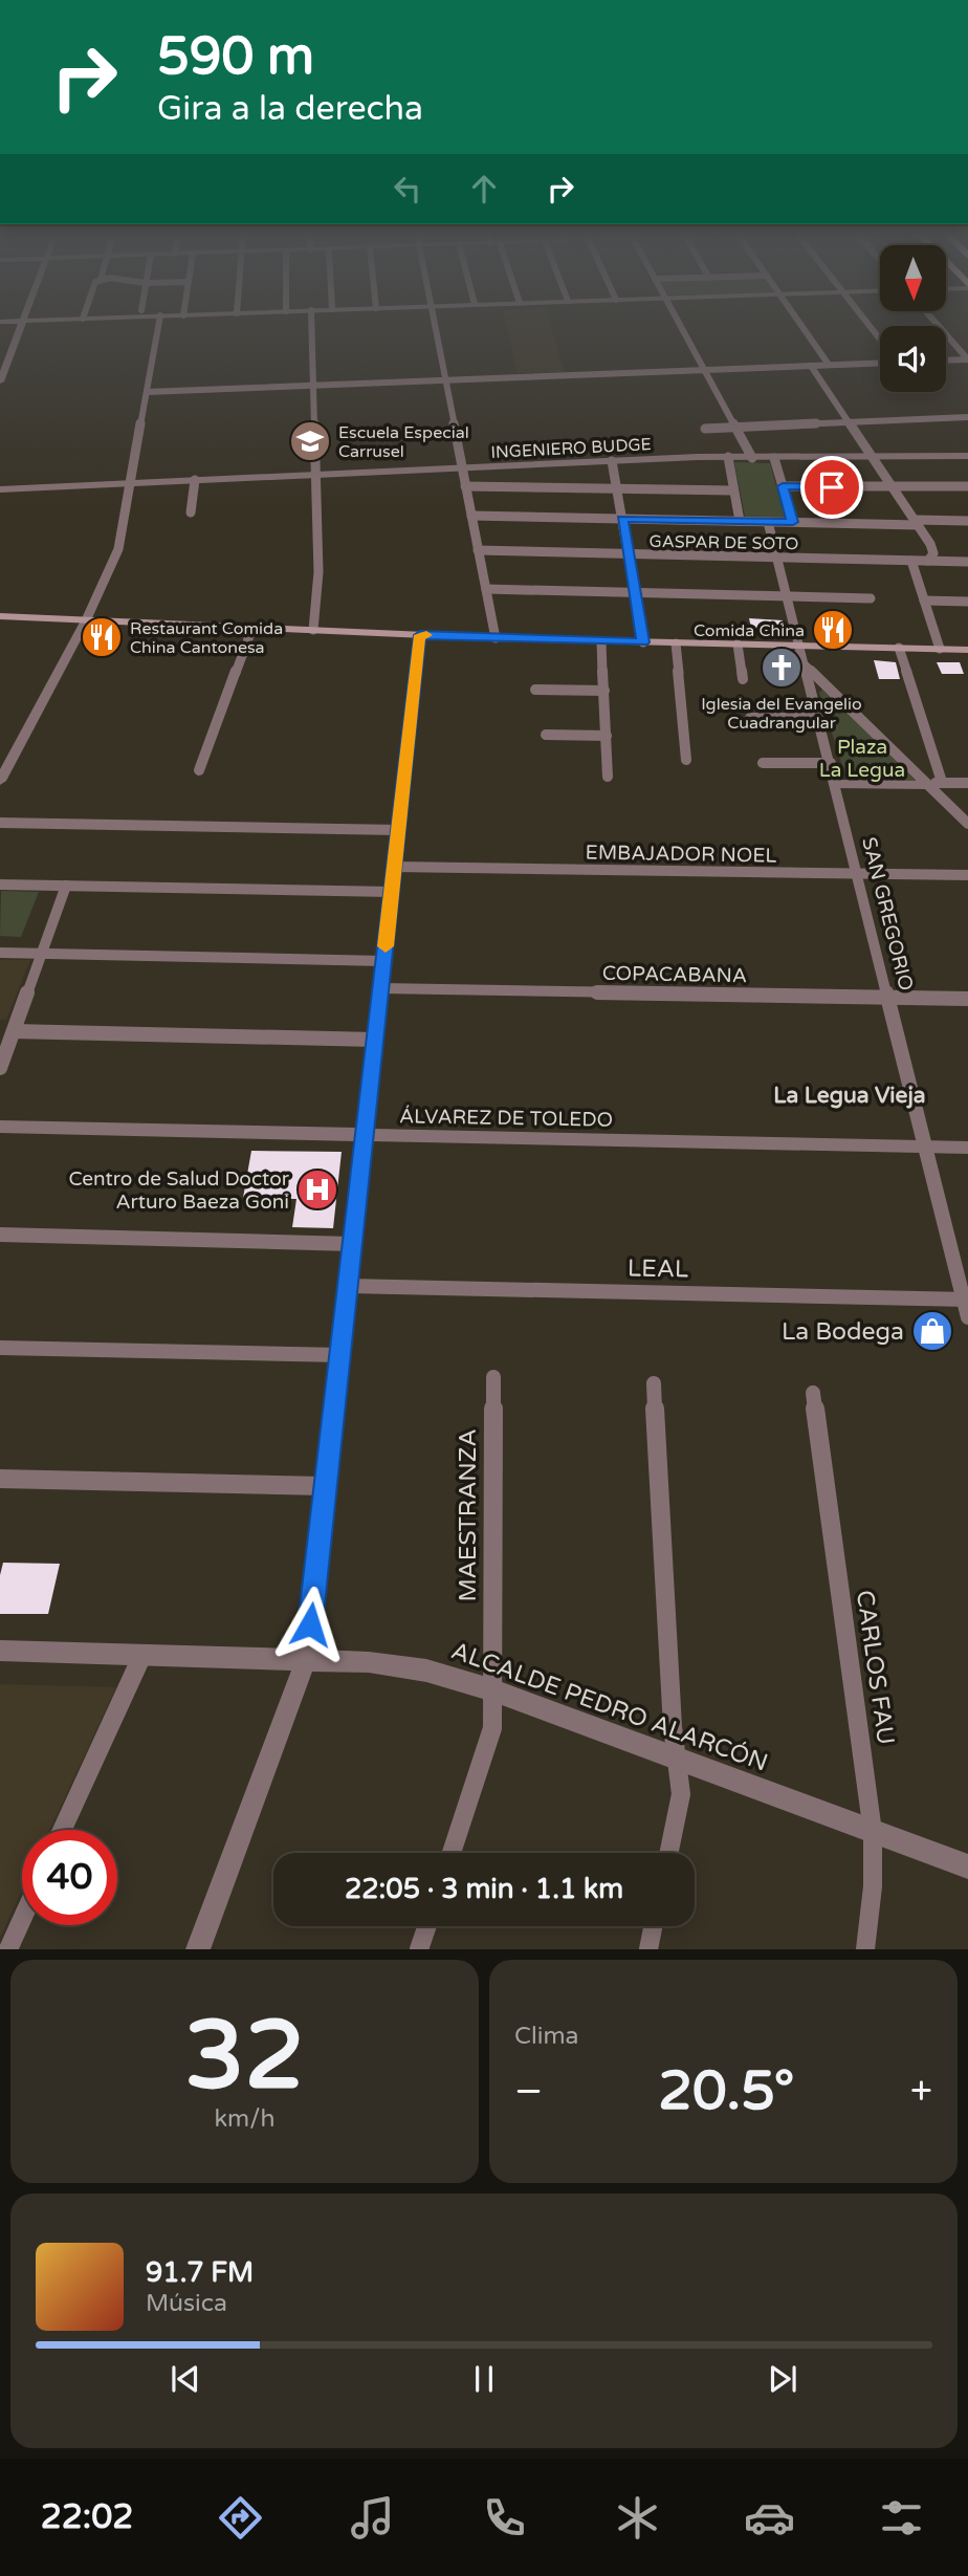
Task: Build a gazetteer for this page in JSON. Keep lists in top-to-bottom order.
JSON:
{
  "streets": {
    "street": [
      "INGENIERO BUDGE",
      "GASPAR DE SOTO",
      "EMBAJADOR NOEL",
      "SAN GREGORIO",
      "COPACABANA",
      "ÁLVAREZ DE TOLEDO",
      "LEAL",
      "MAESTRANZA",
      "CARLOS FAU",
      "ALCALDE PEDRO ALARCÓN"
    ]
  },
  "crossings": [
    ["GASPAR DE SOTO", "SAN GREGORIO"],
    ["EMBAJADOR NOEL", "SAN GREGORIO"],
    ["SAN GREGORIO", "COPACABANA"],
    ["SAN GREGORIO", "ÁLVAREZ DE TOLEDO"],
    ["SAN GREGORIO", "LEAL"],
    ["MAESTRANZA", "ALCALDE PEDRO ALARCÓN"],
    ["CARLOS FAU", "ALCALDE PEDRO ALARCÓN"]
  ],
  "districts": ["La Legua Vieja"],
  "parks": ["Plaza La Legua"],
  "places": {
    "school or university": ["Escuela Especial Carrusel"],
    "restaurant": ["Comida China", "Restaurant Comida China Cantonesa"],
    "church": ["Iglesia del Evangelio Cuadrangular"],
    "hospital": ["Centro de Salud Doctor Arturo Baeza Goni"],
    "shop": ["La Bodega"]
  },
  "north": "bottom",
  "page": {
    "turn": ["590 m", "Gira a la derecha"],
    "limit": "40",
    "trip": "22:05 · 3 min · 1.1 km",
    "tile": [
      ["32", "km/h"],
      "Clima"
    ],
    "heat": ["−", "20.5°", "+"],
    "song": ["91.7 FM", "Música"],
    "tabs": "22:02"
  }
}
